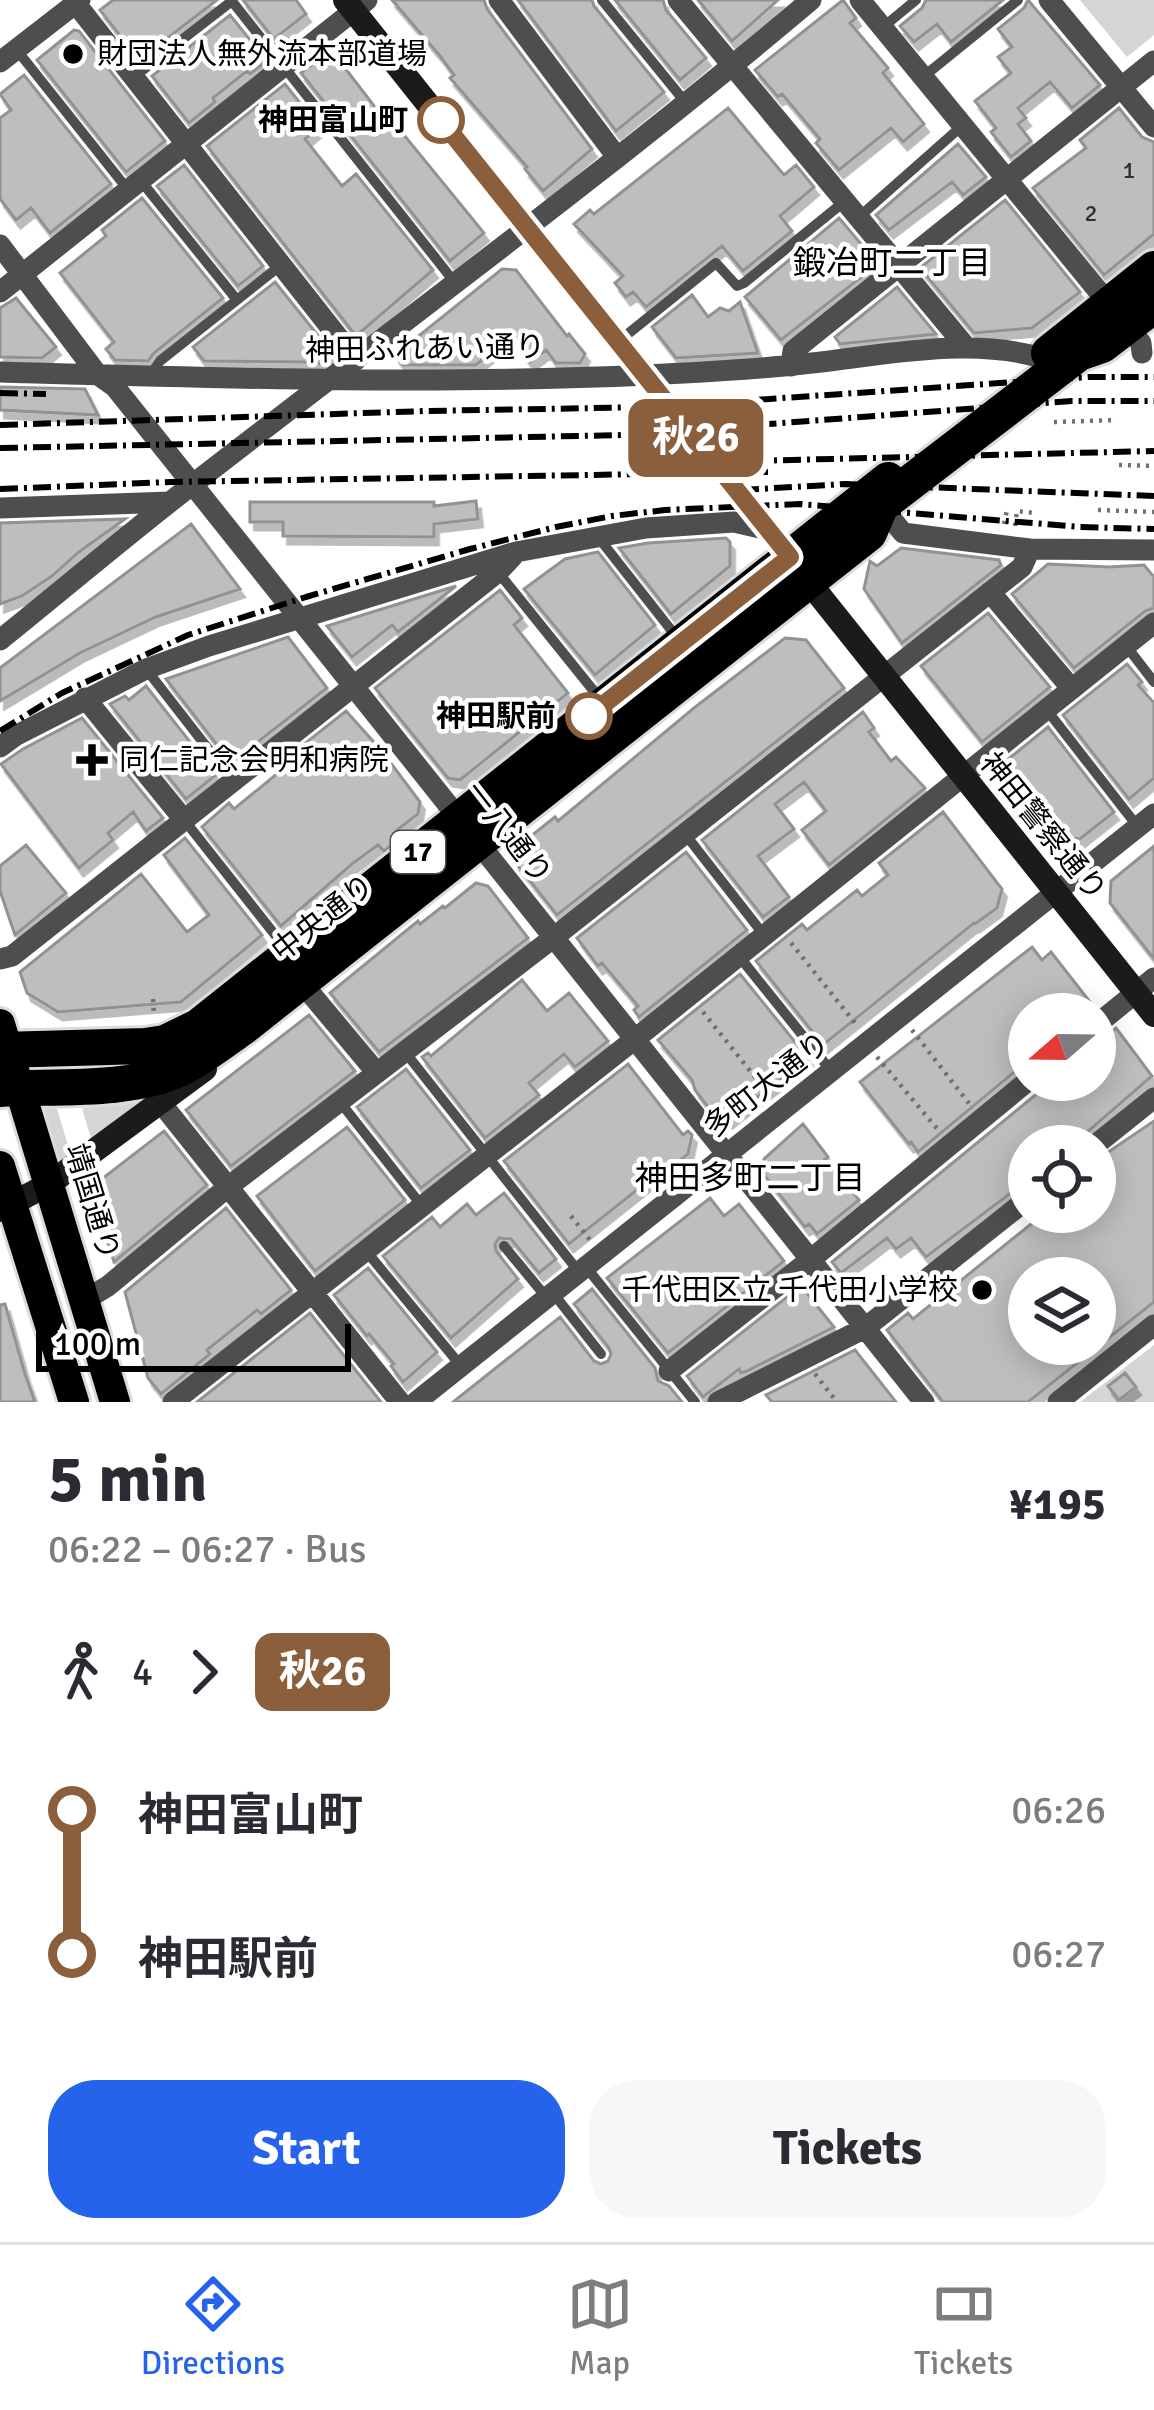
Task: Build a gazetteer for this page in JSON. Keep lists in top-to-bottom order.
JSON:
{
  "streets": {
    "highway": ["17", "中央通り"],
    "main road": ["靖国通り"],
    "street": [
      "神田ふれあい通り",
      "神田警察通り",
      "一八通り",
      "多町大通り"
    ]
  },
  "crossings": [
    ["神田ふれあい通り", "神田警察通り"],
    ["神田ふれあい通り", "一八通り"],
    ["神田ふれあい通り", "中央通り"],
    ["神田警察通り", "中央通り"],
    ["神田警察通り", "多町大通り"],
    ["一八通り", "中央通り"],
    ["一八通り", "多町大通り"],
    ["中央通り", "靖国通り"]
  ],
  "districts": ["鍛冶町二丁目", "神田多町二丁目"],
  "places": {
    "other": [
      "財団法人無外流本部道場",
      "神田富山町",
      "神田駅前",
      "千代田区立 千代田小学校"
    ],
    "health": ["同仁記念会明和病院"]
  },
  "lines": ["bus line 秋26"],
  "house_numbers": ["1", "2"],
  "scale_bar": "100 m",
  "north": "left",
  "page": {
    "on_map": "秋26",
    "scale": "100 m",
    "heading": ["5 min", "06:22 – 06:27 · Bus", "¥195"],
    "legs": ["4", "秋26"],
    "list": [
      {
        "name": "神田富山町",
        "value": "06:26"
      },
      {
        "name": "神田駅前",
        "value": "06:27"
      }
    ],
    "buttons": ["Start", "Tickets"],
    "tabs": ["Directions", "Map", "Tickets"]
  }
}
